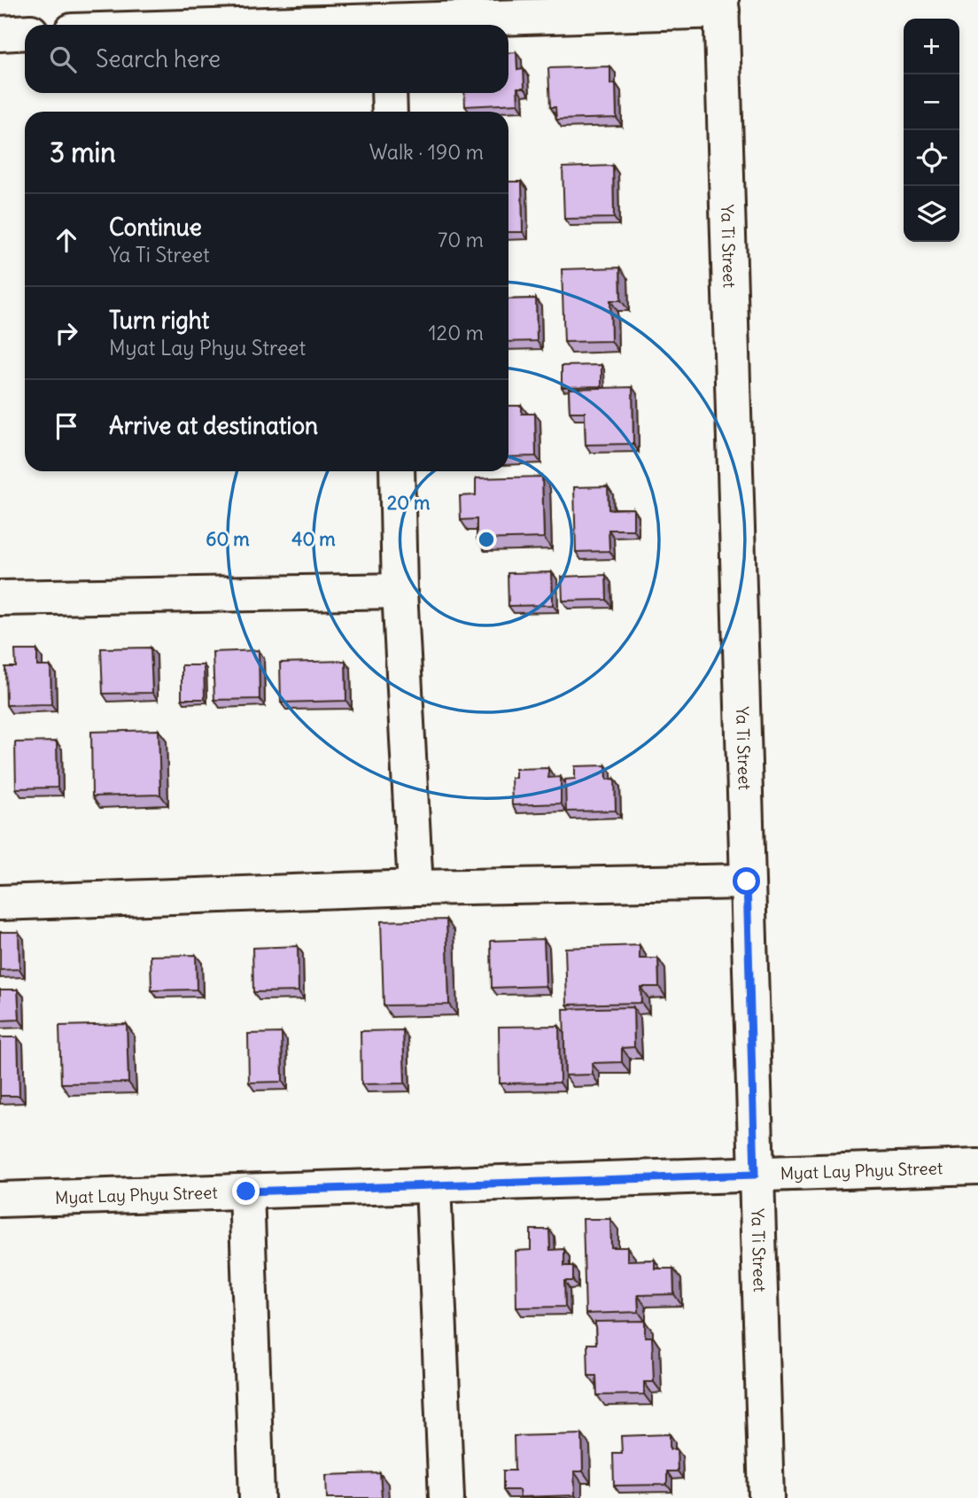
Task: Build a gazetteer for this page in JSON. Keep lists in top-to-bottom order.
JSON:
{
  "streets": {
    "street": ["Ya Ti Street", "Myat Lay Phyu Street"]
  },
  "crossings": [
    ["Ya Ti Street", "Myat Lay Phyu Street"]
  ],
  "page": {
    "map_buttons": ["+", "−"],
    "search": "Search here",
    "heading": ["3 min", "Walk · 190 m"],
    "list": [
      ["Continue", "Ya Ti Street", "70 m"],
      ["Turn right", "Myat Lay Phyu Street", "120 m"],
      "Arrive at destination"
    ]
  },
  "rings": ["20 m", "60 m", "40 m"]
}
